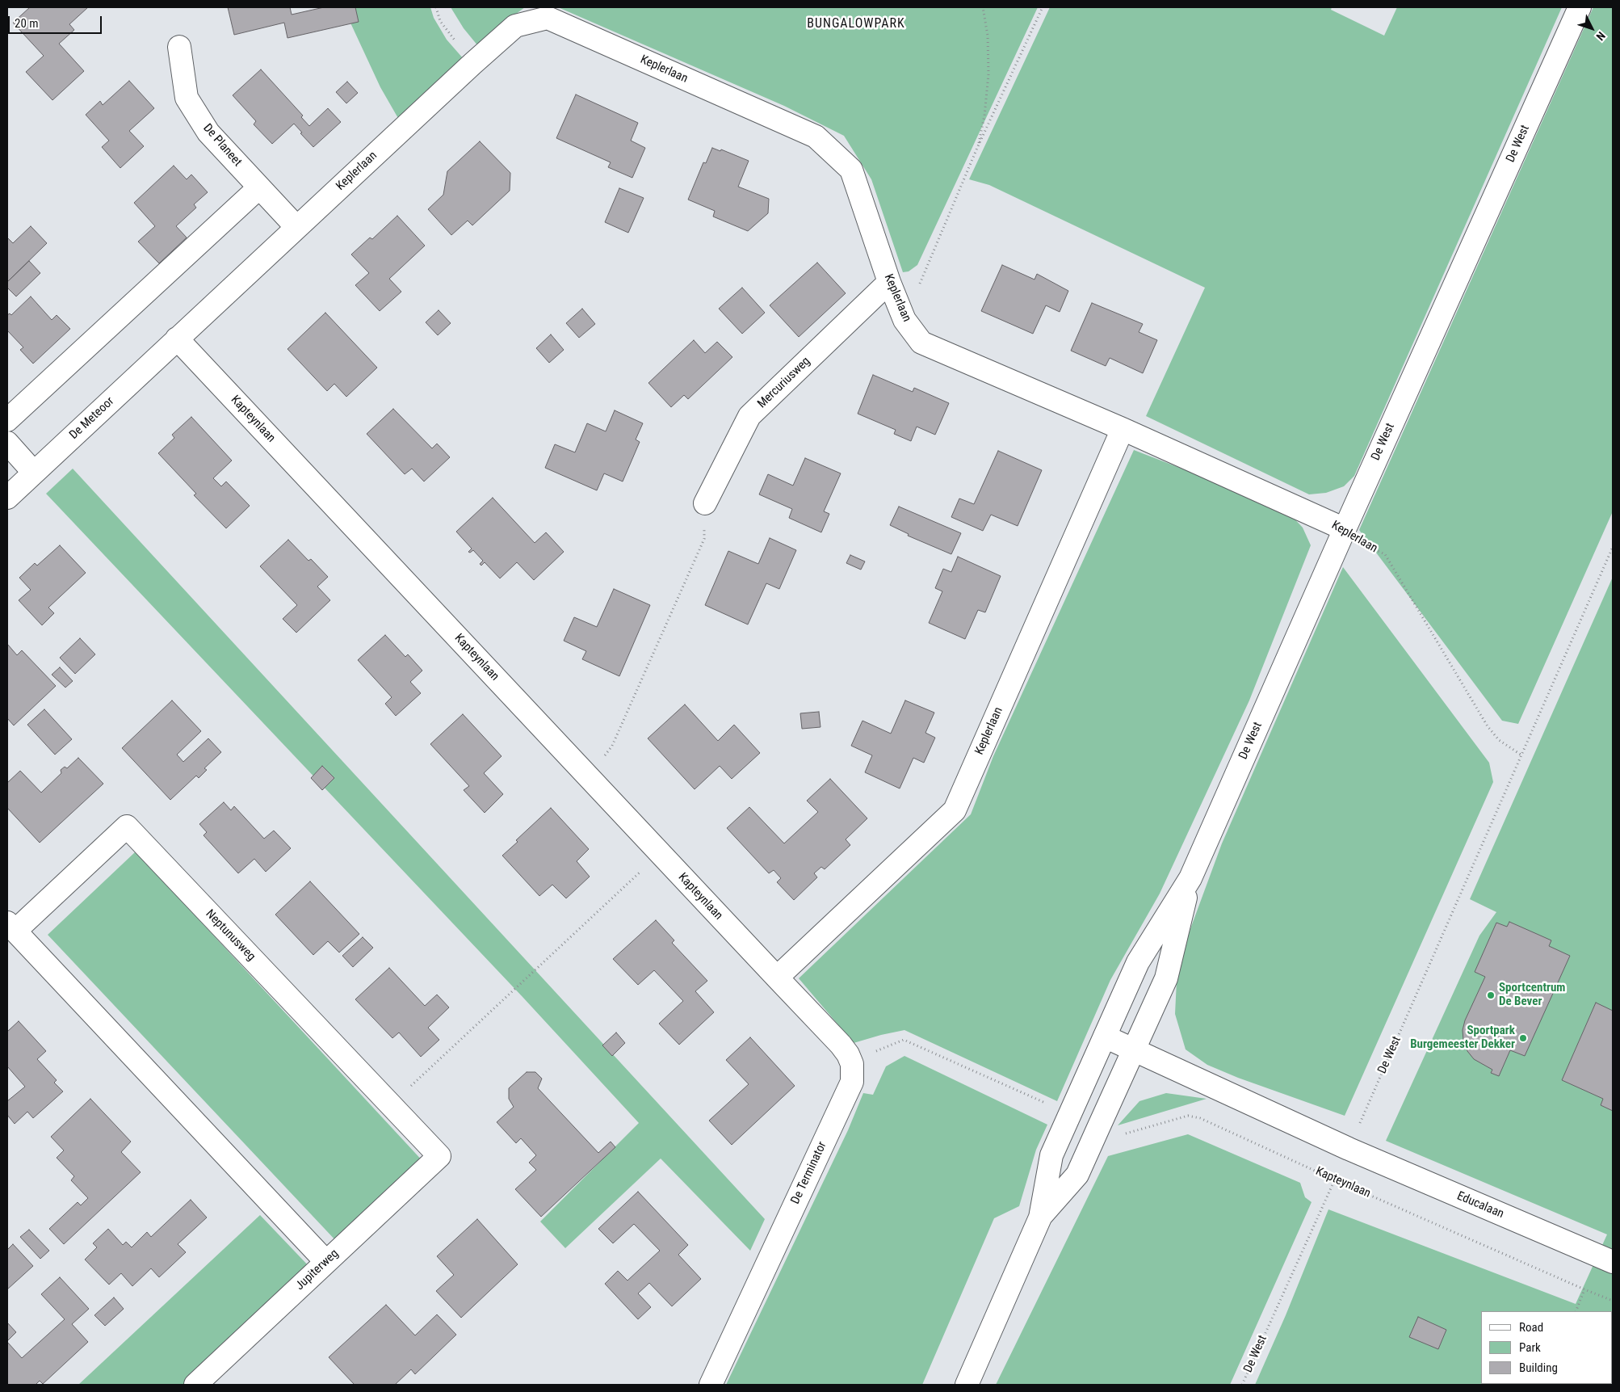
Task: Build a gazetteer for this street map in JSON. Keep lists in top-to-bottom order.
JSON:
{
  "streets": {
    "street": [
      "Keplerlaan",
      "De West",
      "De Planeet",
      "Mercuriusweg",
      "De Meteoor",
      "Kapteynlaan",
      "Neptunusweg",
      "De Terminator",
      "Educalaan",
      "Jupiterweg"
    ]
  },
  "crossings": [
    ["Keplerlaan", "De West"],
    ["Keplerlaan", "De Planeet"],
    ["Keplerlaan", "Mercuriusweg"],
    ["Keplerlaan", "De Meteoor"],
    ["Keplerlaan", "Kapteynlaan"],
    ["De West", "Kapteynlaan"],
    ["De West", "Educalaan"],
    ["De Meteoor", "Kapteynlaan"],
    ["Neptunusweg", "Jupiterweg"]
  ],
  "districts": ["BUNGALOWPARK"],
  "places": ["Sportcentrum De Bever", "Sportpark Burgemeester Dekker"],
  "legend": ["Road", "Park", "Building"],
  "scale_bar": "20 m",
  "north": "bottom right"
}
